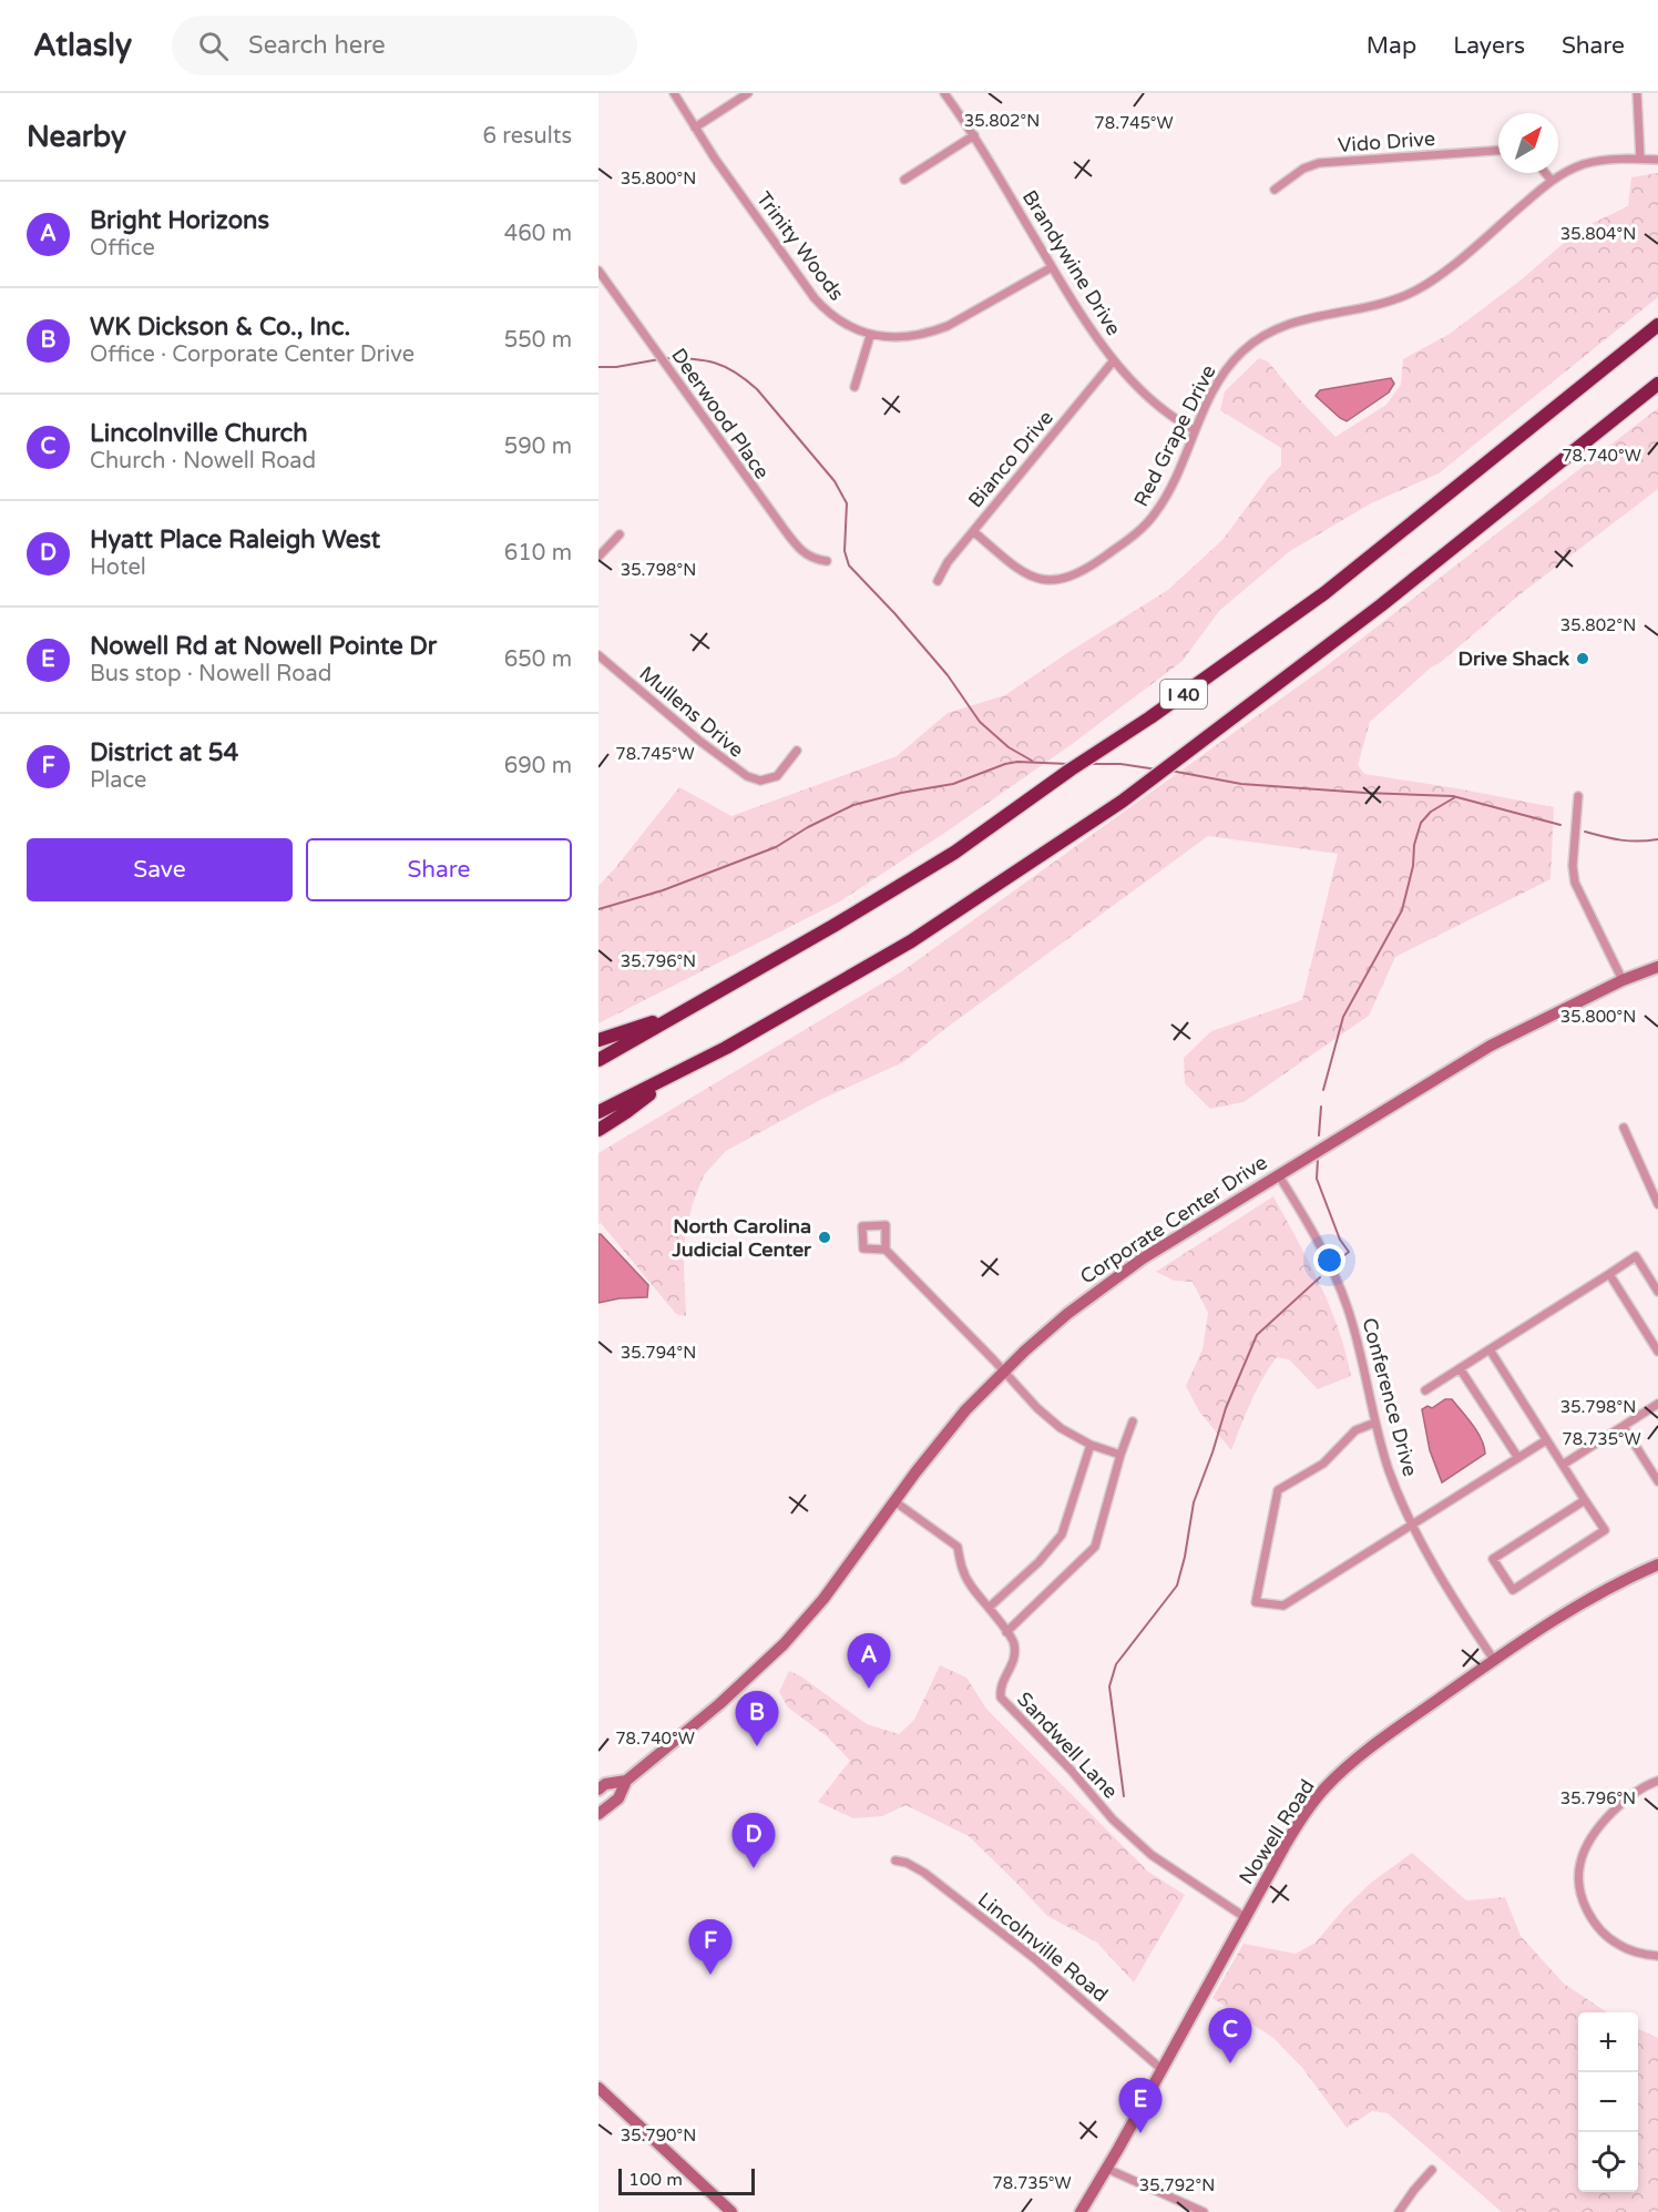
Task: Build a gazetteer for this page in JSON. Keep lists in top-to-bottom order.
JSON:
{
  "streets": {
    "highway": ["I 40"],
    "street": [
      "Vido Drive",
      "Trinity Woods",
      "Brandywine Drive",
      "Deerwood Place",
      "Red Grape Drive",
      "Bianco Drive",
      "Mullens Drive",
      "Corporate Center Drive",
      "Conference Drive",
      "Sandwell Lane",
      "Nowell Road",
      "Lincolnville Road"
    ]
  },
  "crossings": [
    ["Trinity Woods", "Brandywine Drive"],
    ["Brandywine Drive", "Red Grape Drive"],
    ["Brandywine Drive", "Bianco Drive"],
    ["Red Grape Drive", "Bianco Drive"],
    ["Corporate Center Drive", "Conference Drive"],
    ["Corporate Center Drive", "Sandwell Lane"],
    ["Conference Drive", "Nowell Road"],
    ["Sandwell Lane", "Nowell Road"],
    ["Nowell Road", "Lincolnville Road"]
  ],
  "places": ["Drive Shack", "North Carolina Judicial Center"],
  "scale_bar": "100 m",
  "north": "top right",
  "page": {
    "header": "Atlasly",
    "search": "Search here",
    "nav": ["Map", "Layers", "Share"],
    "heading": ["Nearby", "6 results"],
    "list": [
      {
        "mark": "A",
        "name": "Bright Horizons",
        "note": "Office",
        "value": "460 m"
      },
      {
        "mark": "B",
        "name": "WK Dickson & Co., Inc.",
        "note": "Office · Corporate Center Drive",
        "value": "550 m"
      },
      {
        "mark": "C",
        "name": "Lincolnville Church",
        "note": "Church · Nowell Road",
        "value": "590 m"
      },
      {
        "mark": "D",
        "name": "Hyatt Place Raleigh West",
        "note": "Hotel",
        "value": "610 m"
      },
      {
        "mark": "E",
        "name": "Nowell Rd at Nowell Pointe Dr",
        "note": "Bus stop · Nowell Road",
        "value": "650 m"
      },
      {
        "mark": "F",
        "name": "District at 54",
        "note": "Place",
        "value": "690 m"
      }
    ],
    "buttons": ["Save", "Share"],
    "pins": [
      "A",
      "B",
      "D",
      "F",
      "C",
      "E"
    ],
    "map_buttons": ["+", "−"],
    "scale": "100 m"
  },
  "coordinates": [
    "35.802°N",
    "78.745°W",
    "35.800°N",
    "35.804°N",
    "78.740°W",
    "35.798°N",
    "35.796°N",
    "35.794°N",
    "78.735°W",
    "35.790°N",
    "35.792°N"
  ]
}
